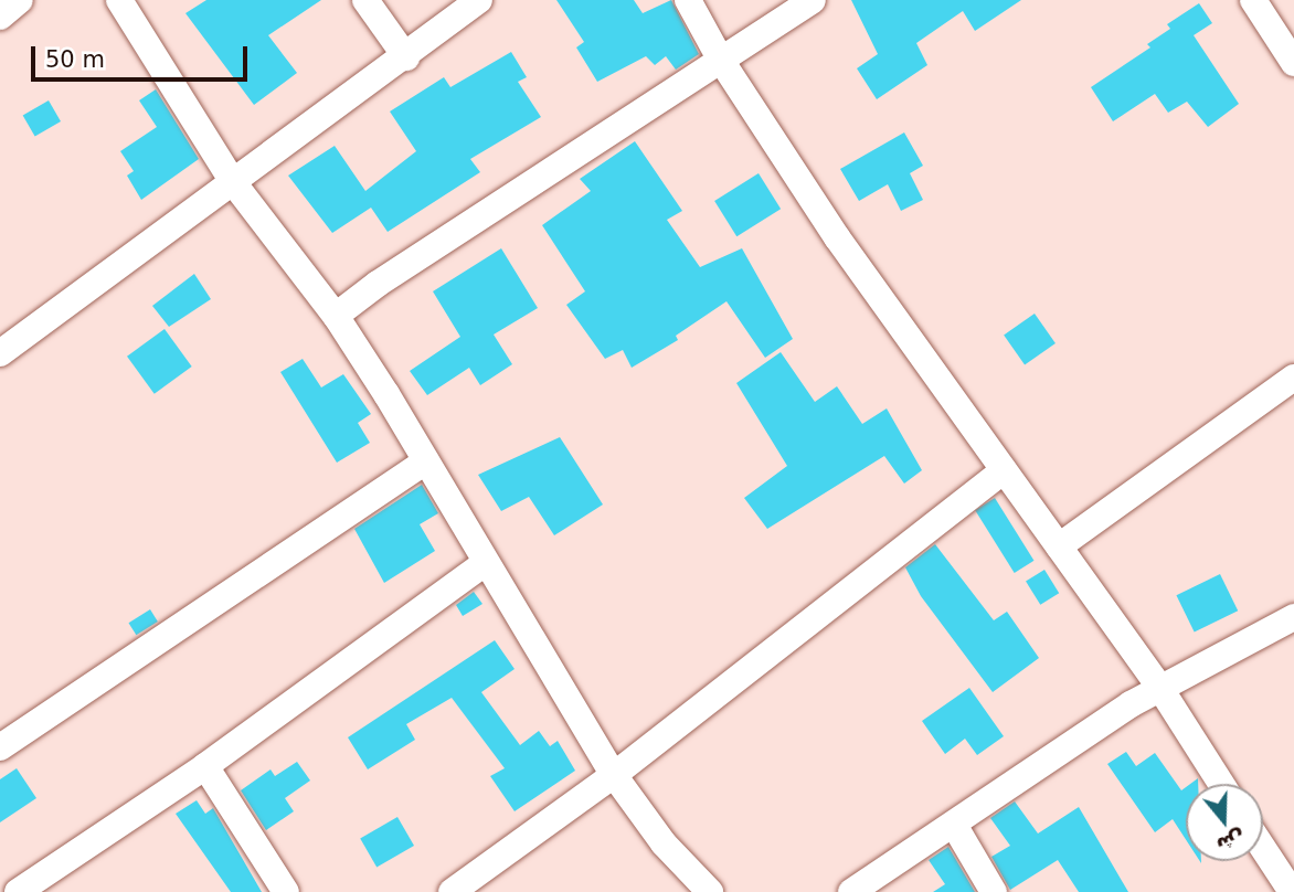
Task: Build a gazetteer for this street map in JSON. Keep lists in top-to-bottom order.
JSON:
{
  "scale_bar": "50 m",
  "north": "bottom"
}
